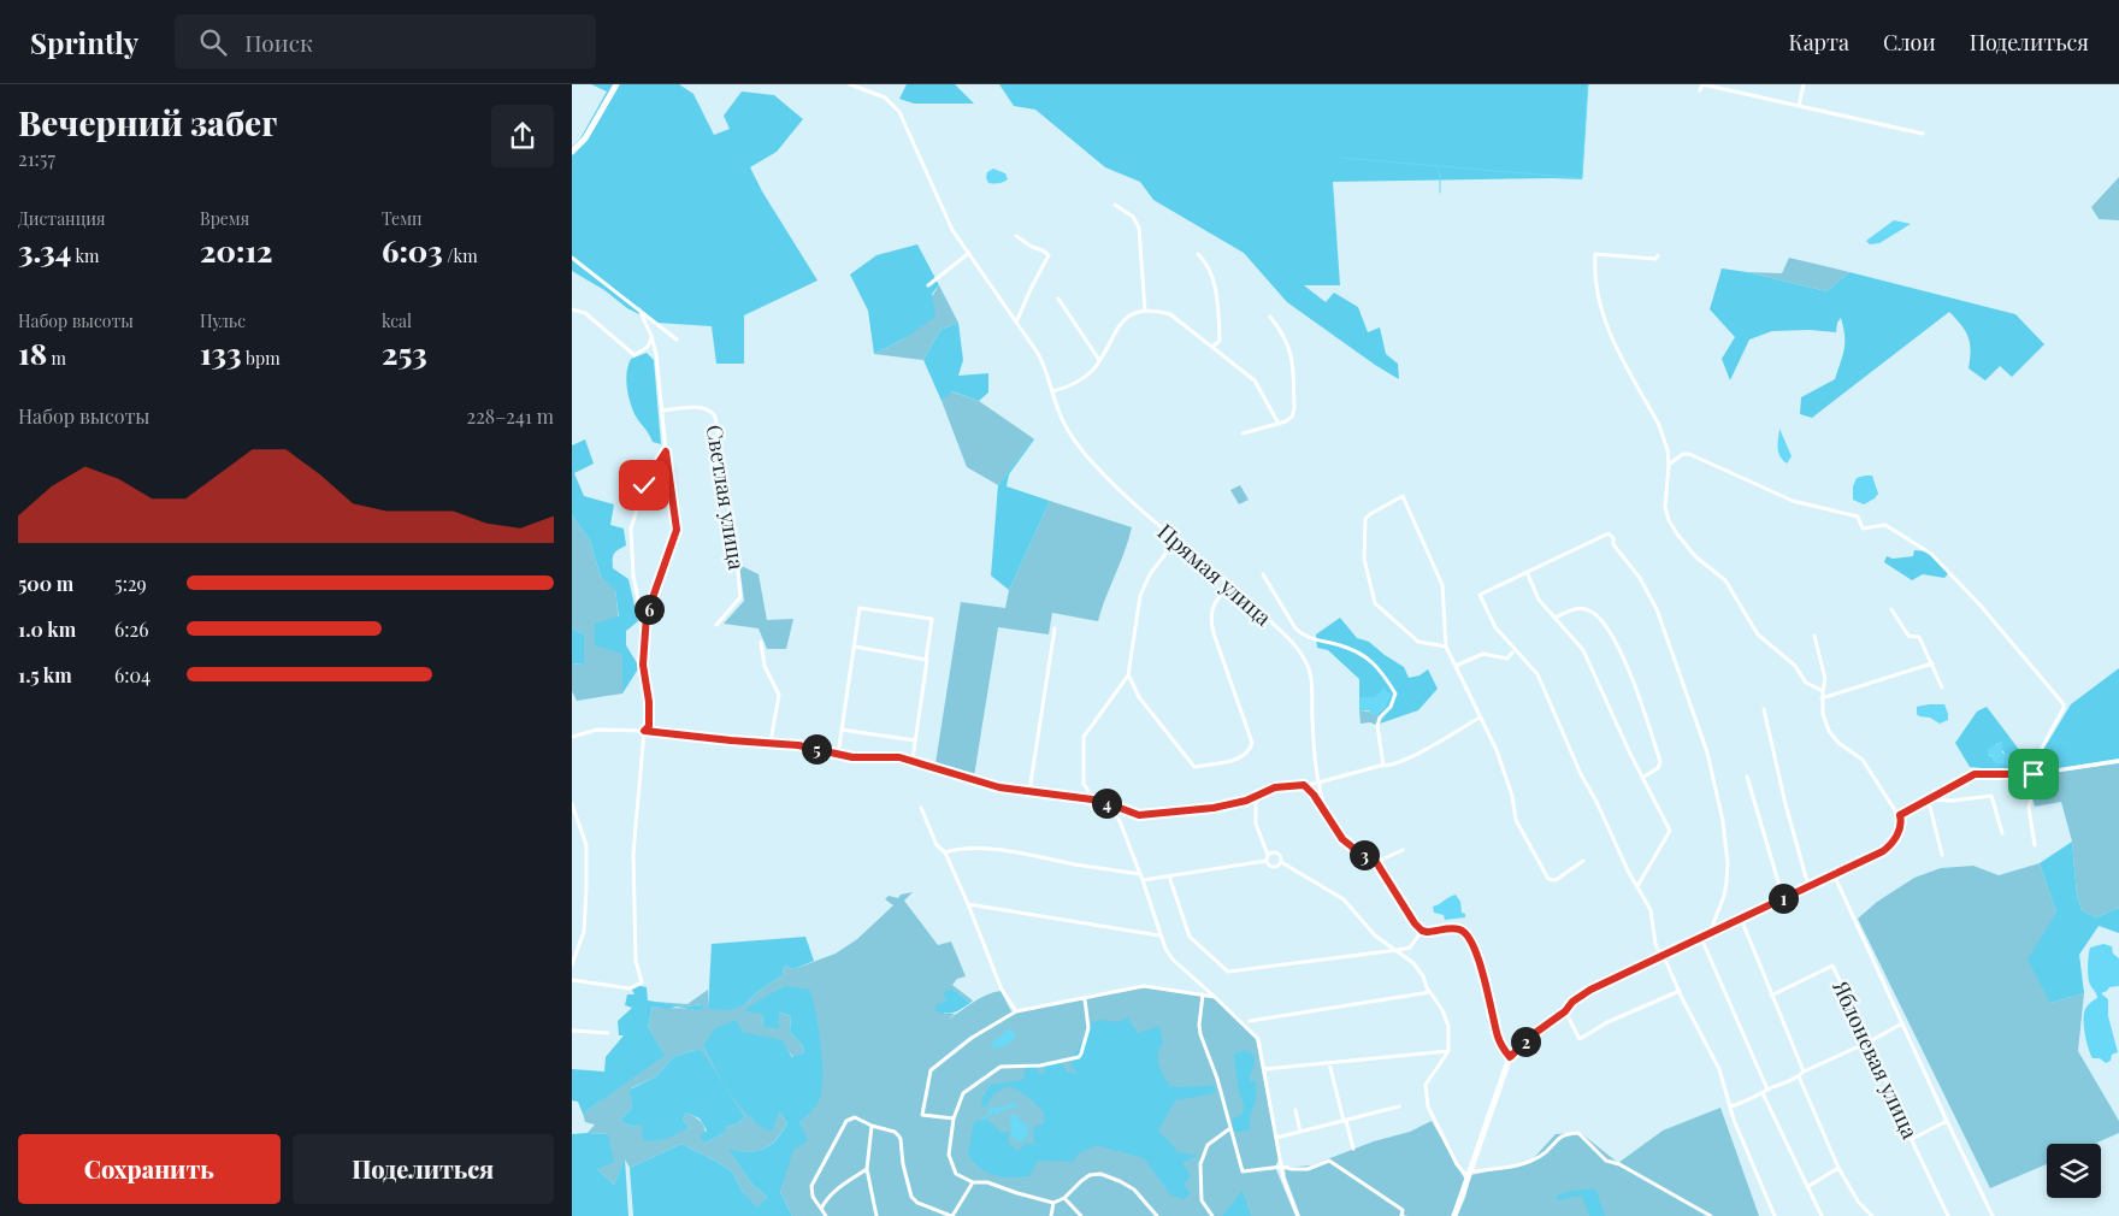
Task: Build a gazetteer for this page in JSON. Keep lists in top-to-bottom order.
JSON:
{
  "streets": {
    "street": ["Светлая улица", "Прямая улица", "Яблоневая улица"]
  },
  "page": {
    "header": "Sprintly",
    "search": "Поиск",
    "nav": ["Карта", "Слои", "Поделиться"],
    "heading": ["Вечерний забег", "21:57"],
    "stats": [
      ["Дистанция", "3.34 km"],
      ["Время", "20:12"],
      ["Темп", "6:03 /km"],
      ["Набор высоты", "18 m"],
      ["Пульс", "133 bpm"],
      ["kcal", "253"]
    ],
    "chart": ["Набор высоты", "228–241 m"],
    "list": [
      {
        "name": "500 m",
        "note": "5:29"
      },
      {
        "name": "1.0 km",
        "note": "6:26"
      },
      {
        "name": "1.5 km",
        "note": "6:04"
      }
    ],
    "pins": [
      "6",
      "5",
      "4",
      "3",
      "1",
      "2"
    ],
    "buttons": ["Сохранить", "Поделиться"]
  }
}
